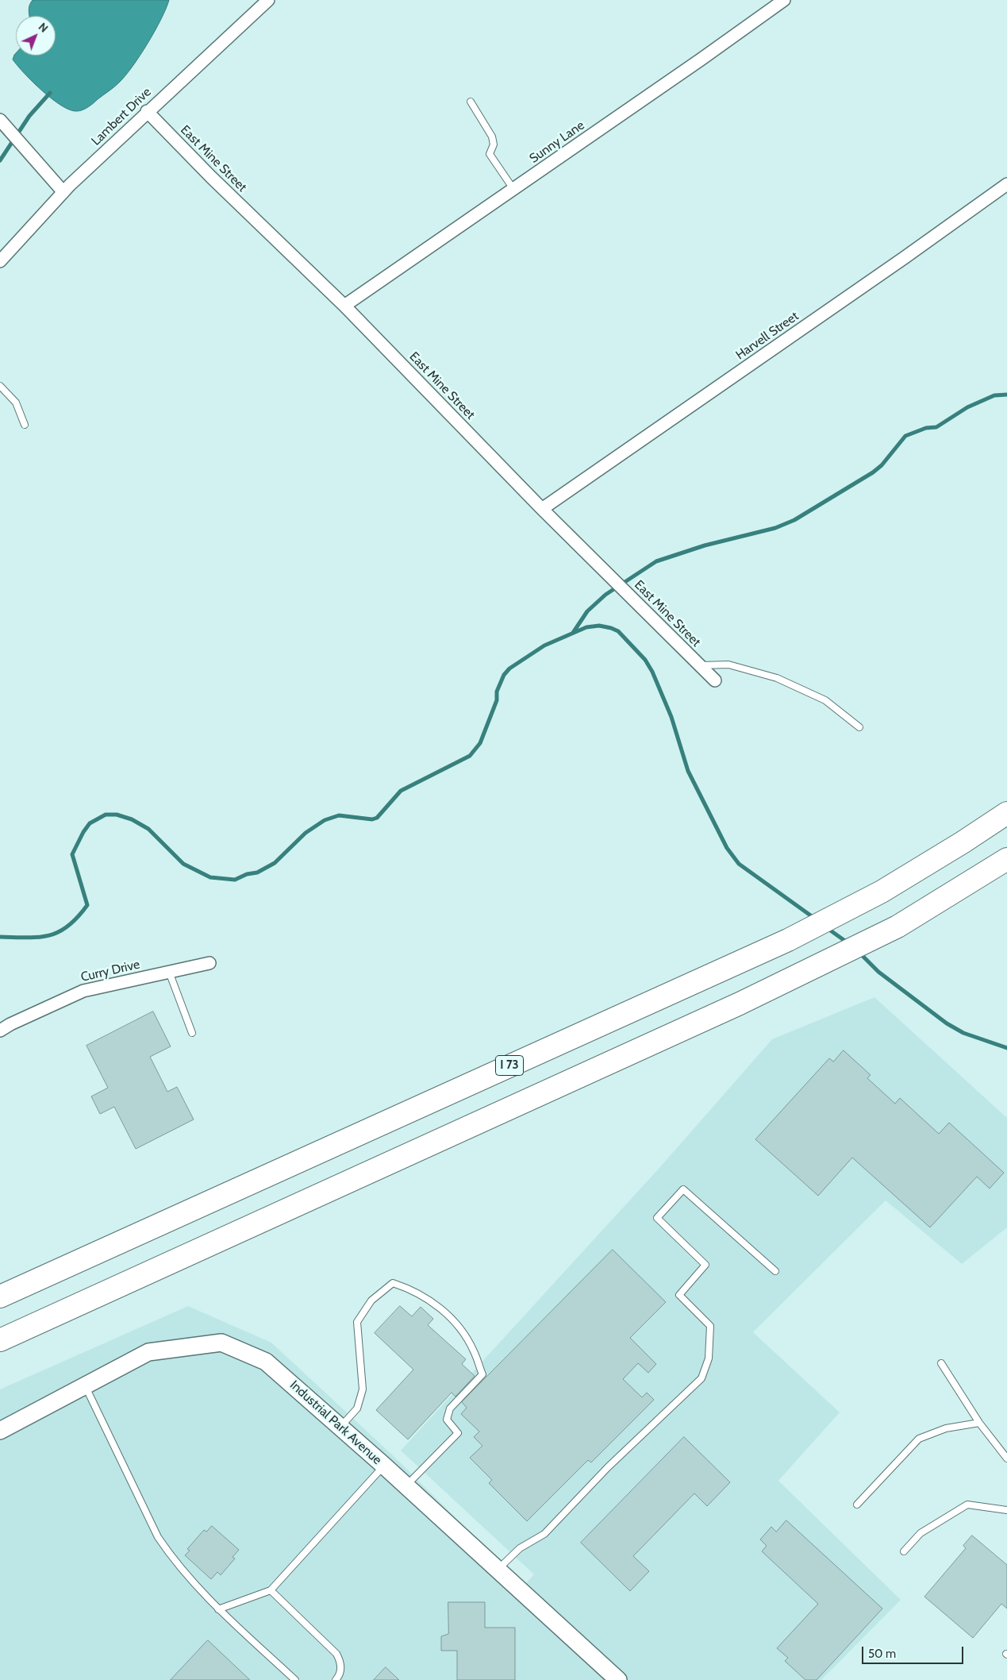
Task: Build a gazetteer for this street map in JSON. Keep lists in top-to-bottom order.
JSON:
{
  "streets": {
    "highway": ["I 73"],
    "street": [
      "Lambert Drive",
      "Sunny Lane",
      "East Mine Street",
      "Harvell Street",
      "Curry Drive",
      "Industrial Park Avenue"
    ]
  },
  "crossings": [
    ["Lambert Drive", "East Mine Street"],
    ["Sunny Lane", "East Mine Street"],
    ["East Mine Street", "Harvell Street"]
  ],
  "scale_bar": "50 m",
  "north": "top right"
}
